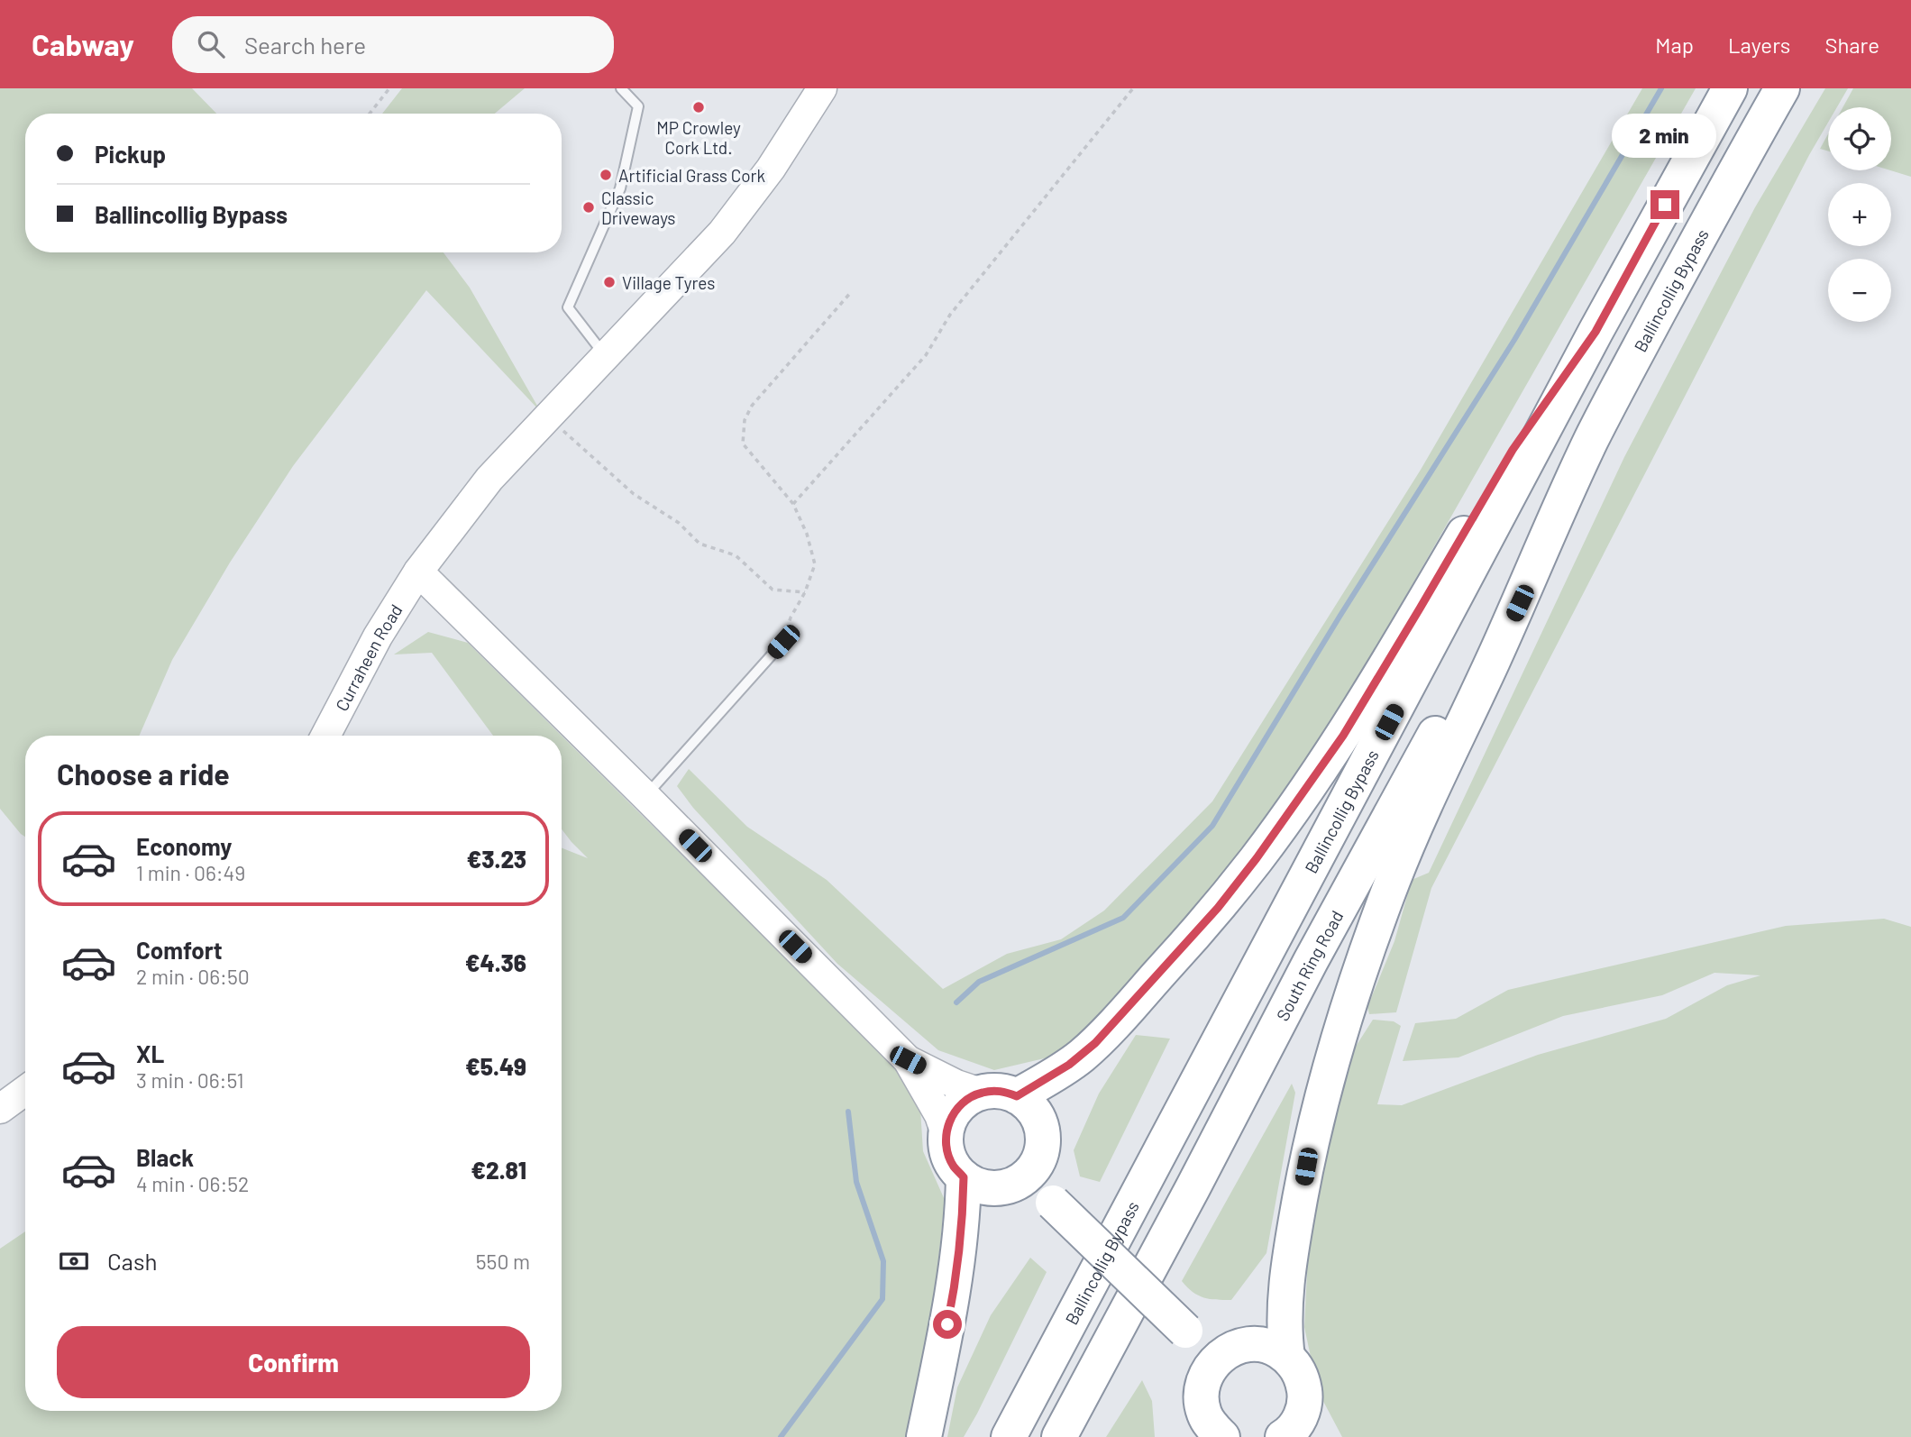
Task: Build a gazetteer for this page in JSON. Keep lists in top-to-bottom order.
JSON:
{
  "streets": {
    "highway": ["Ballincollig Bypass", "South Ring Road"],
    "street": ["Curraheen Road"]
  },
  "crossings": [
    ["Ballincollig Bypass", "South Ring Road"]
  ],
  "places": [
    "MP Crowley Cork Ltd.",
    "Artificial Grass Cork",
    "Classic Driveways",
    "Village Tyres"
  ],
  "page": {
    "header": "Cabway",
    "search": "Search here",
    "nav": ["Map", "Layers", "Share"],
    "map_buttons": ["+", "−"],
    "bubble": "2 min",
    "banner": ["Pickup", "Ballincollig Bypass"],
    "heading": "Choose a ride",
    "list": [
      {
        "name": "Economy",
        "note": "1 min · 06:49",
        "value": "€3.23"
      },
      {
        "name": "Comfort",
        "note": "2 min · 06:50",
        "value": "€4.36"
      },
      {
        "name": "XL",
        "note": "3 min · 06:51",
        "value": "€5.49"
      },
      {
        "name": "Black",
        "note": "4 min · 06:52",
        "value": "€2.81"
      }
    ],
    "pay": ["Cash", "550 m"],
    "buttons": "Confirm"
  }
}
